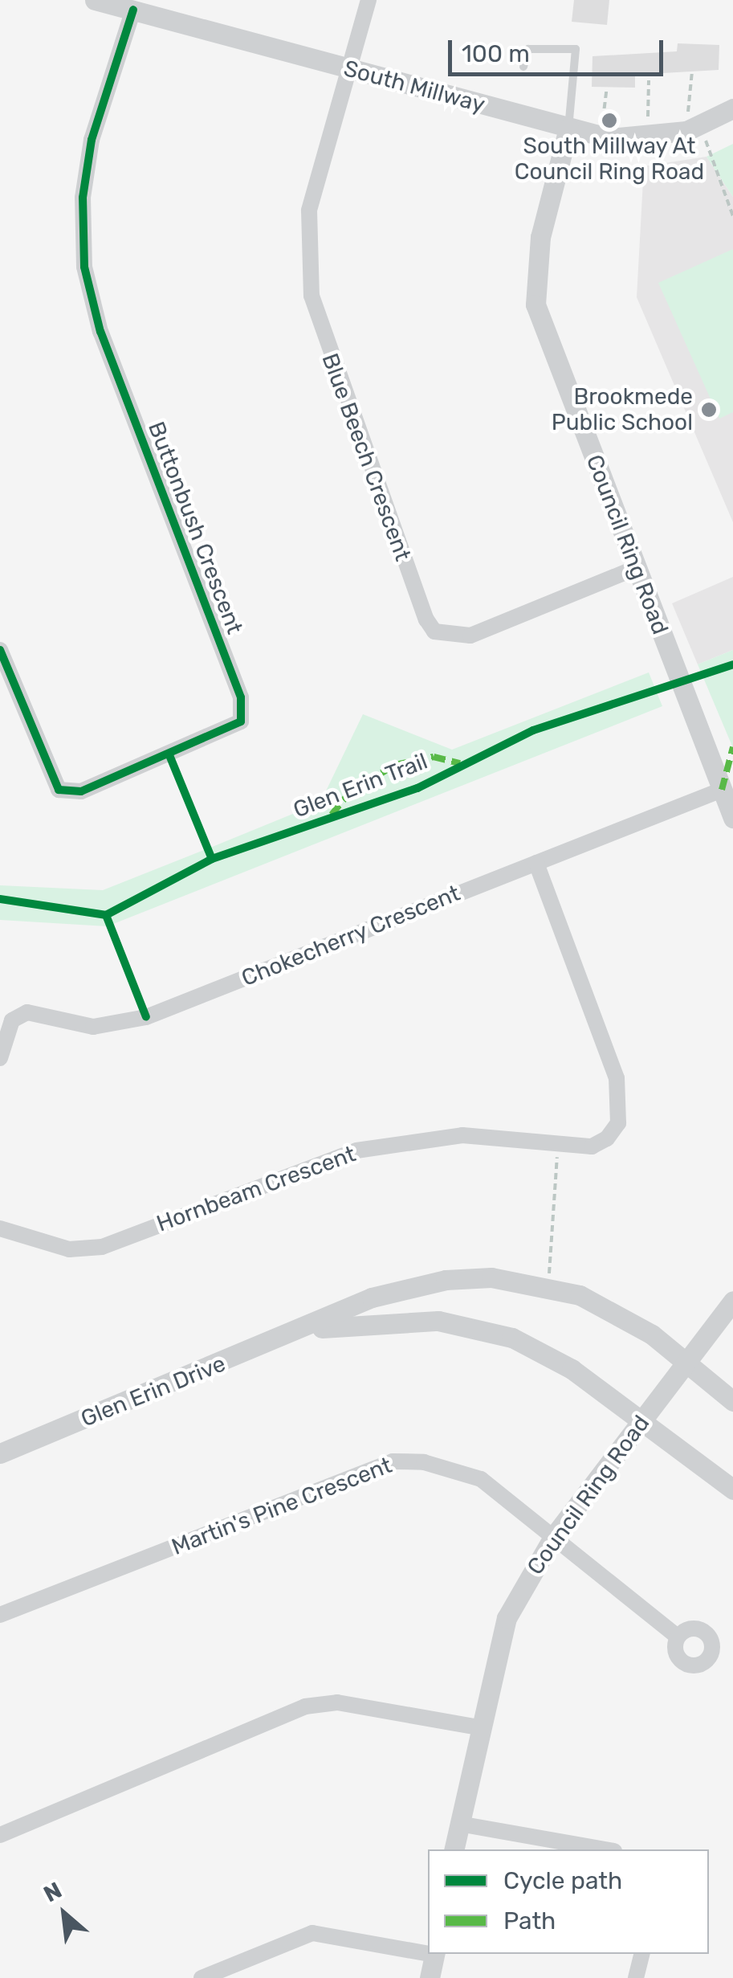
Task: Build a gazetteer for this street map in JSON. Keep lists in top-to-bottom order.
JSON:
{
  "streets": {
    "street": [
      "South Millway",
      "Blue Beech Crescent",
      "Buttonbush Crescent",
      "Council Ring Road",
      "Chokecherry Crescent",
      "Hornbeam Crescent",
      "Glen Erin Drive",
      "Martin's Pine Crescent"
    ],
    "cycle path": ["Glen Erin Trail"]
  },
  "crossings": [
    ["South Millway", "Blue Beech Crescent"],
    ["South Millway", "Buttonbush Crescent"],
    ["South Millway", "Council Ring Road"],
    ["Blue Beech Crescent", "Council Ring Road"],
    ["Council Ring Road", "Chokecherry Crescent"],
    ["Council Ring Road", "Glen Erin Drive"],
    ["Council Ring Road", "Martin's Pine Crescent"],
    ["Chokecherry Crescent", "Hornbeam Crescent"]
  ],
  "places": ["South Millway At Council Ring Road", "Brookmede Public School"],
  "legend": ["Cycle path", "Path"],
  "scale_bar": "100 m",
  "north": "top left"
}
